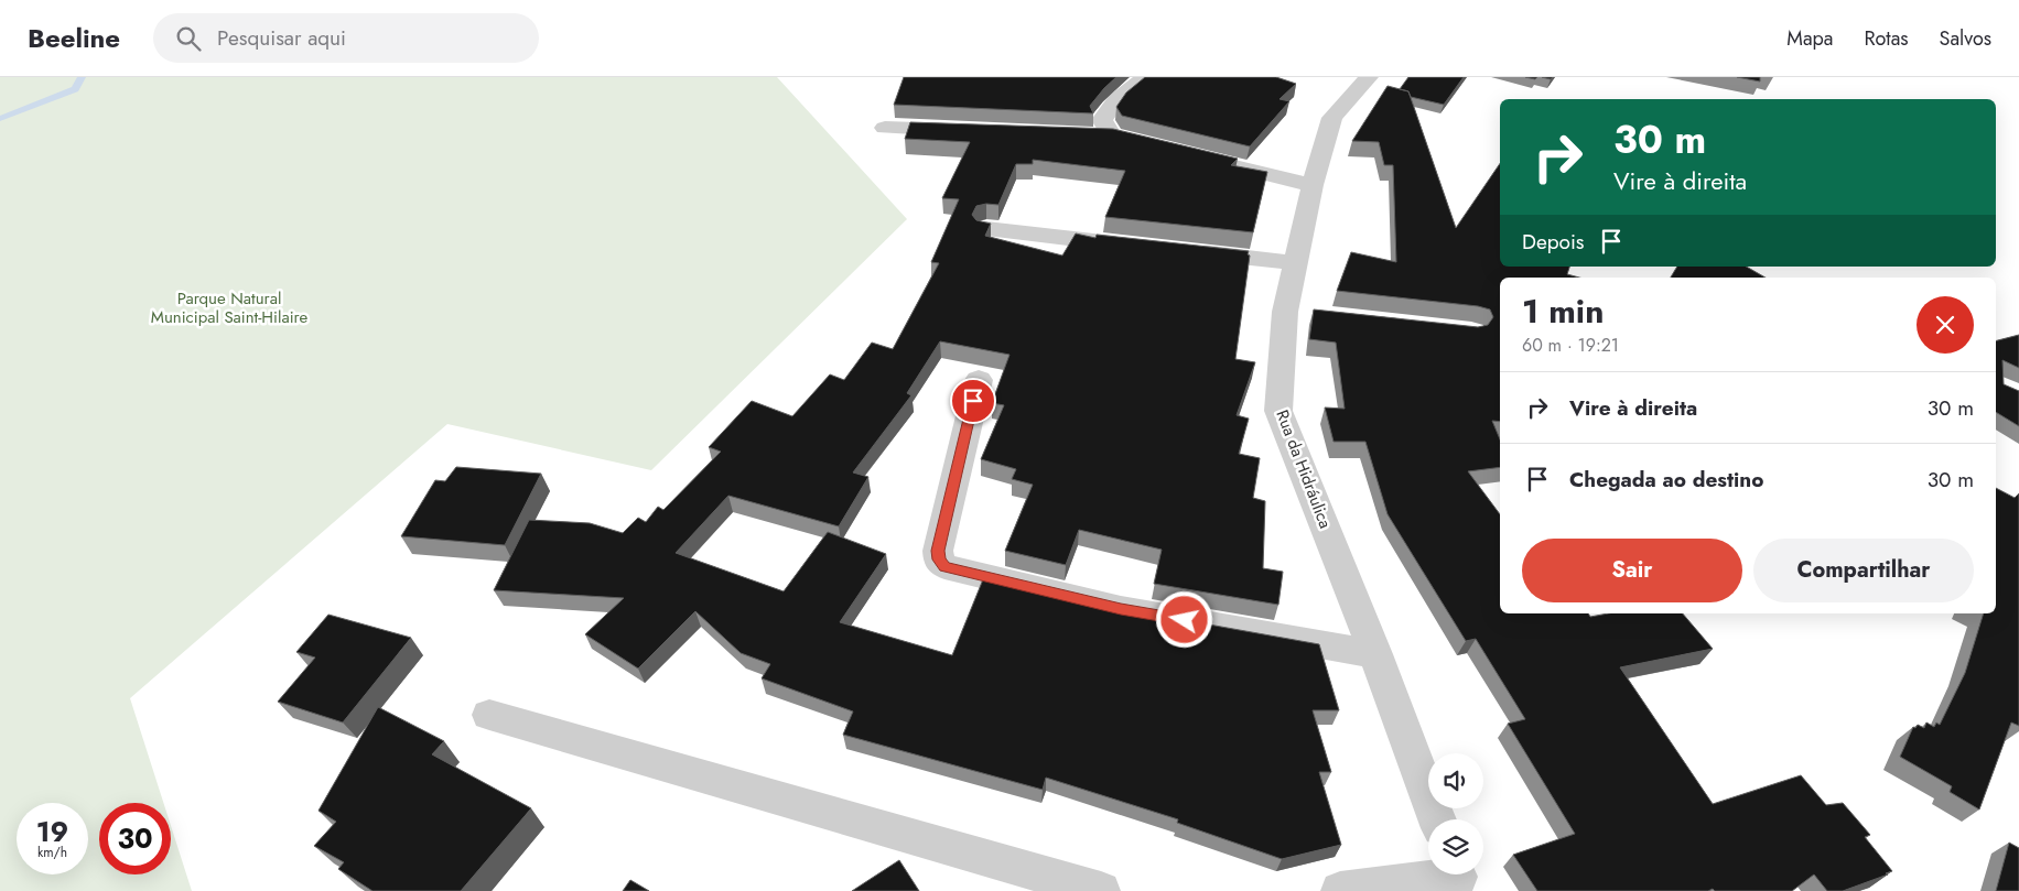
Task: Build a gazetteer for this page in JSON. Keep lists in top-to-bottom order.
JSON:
{
  "streets": {
    "street": ["Rua da Hidráulica"]
  },
  "parks": ["Parque Natural Municipal Saint-Hilaire"],
  "page": {
    "header": "Beeline",
    "search": "Pesquisar aqui",
    "nav": ["Mapa", "Rotas", "Salvos"],
    "turn": ["30 m", "Vire à direita"],
    "then": "Depois",
    "heading": ["1 min", "60 m · 19:21"],
    "list": [
      {
        "name": "Vire à direita",
        "value": "30 m"
      },
      {
        "name": "Chegada ao destino",
        "value": "30 m"
      }
    ],
    "buttons": ["Sair", "Compartilhar"],
    "speed": "19 km/h",
    "limit": "30"
  }
}
